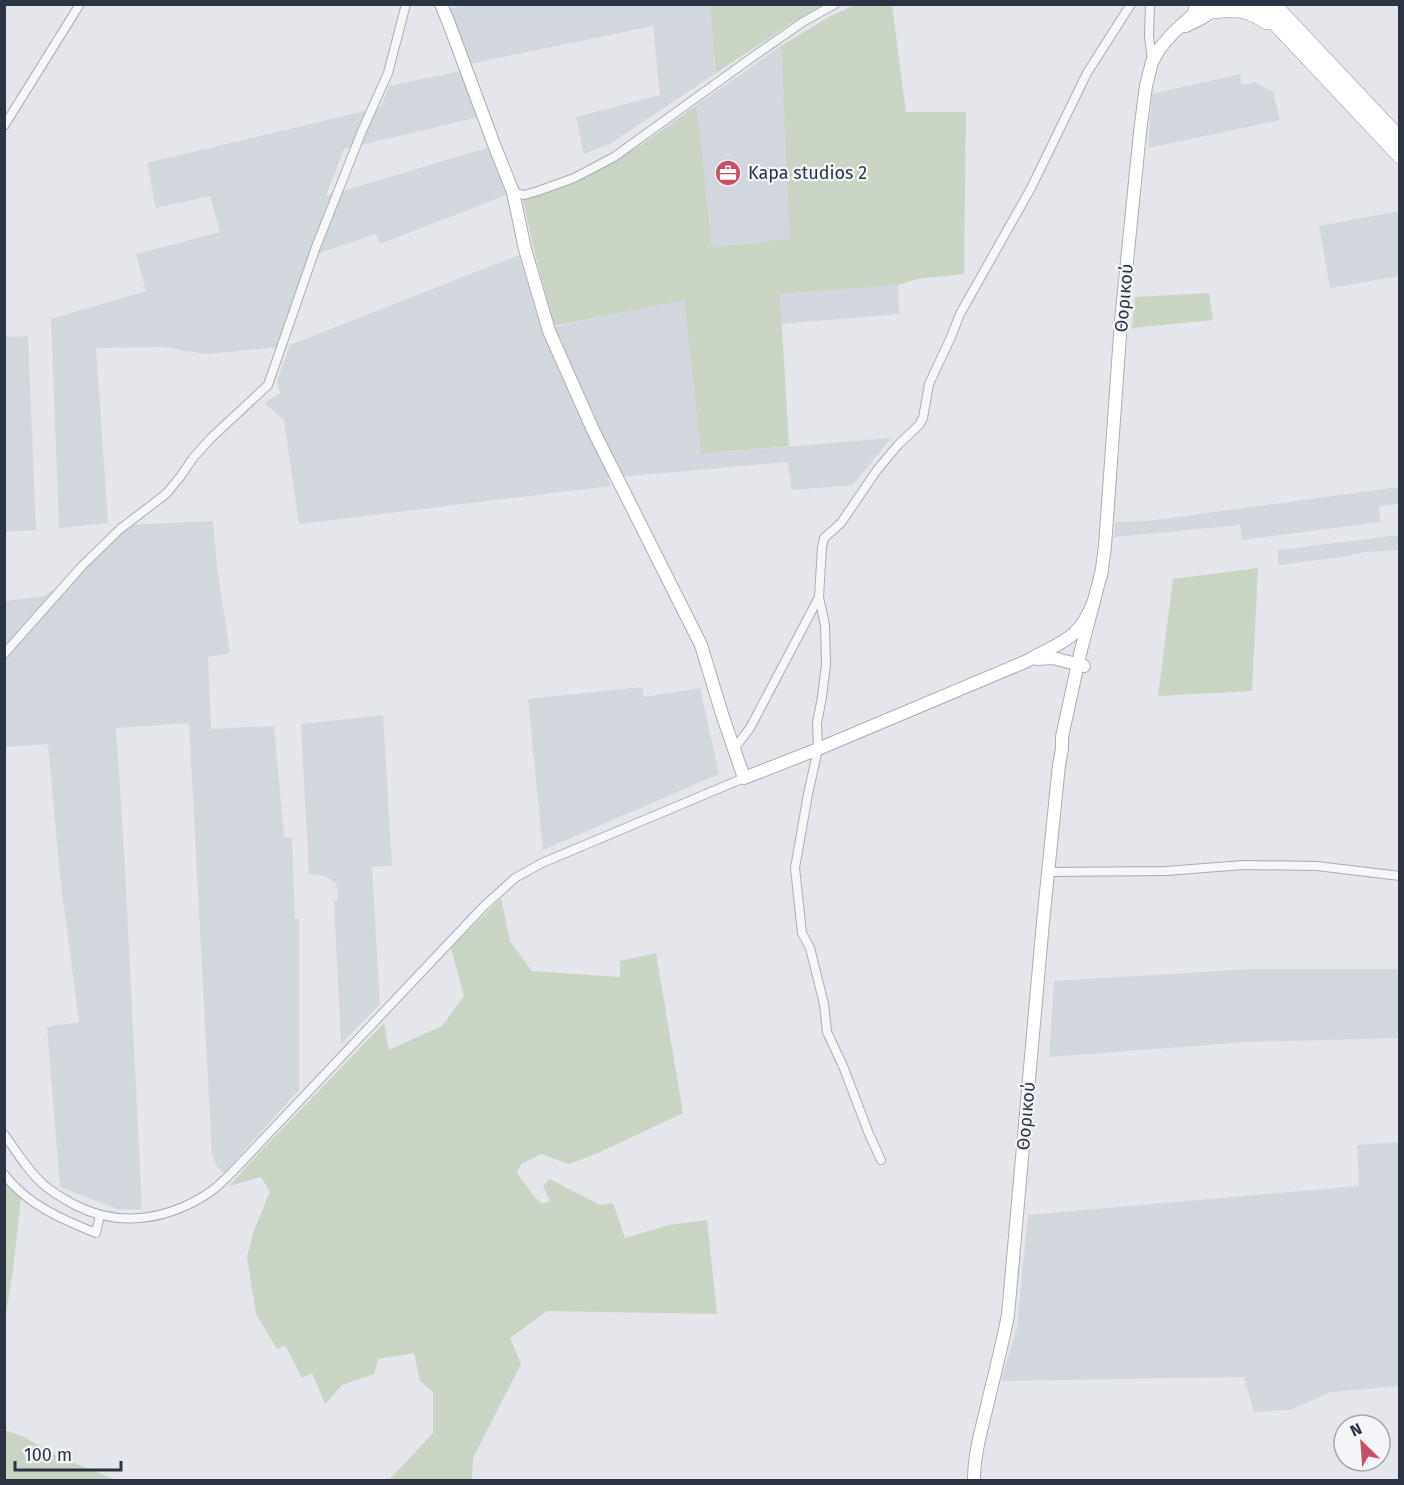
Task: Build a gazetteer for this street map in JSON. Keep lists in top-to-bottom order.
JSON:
{
  "streets": {
    "main road": ["Θορικού"]
  },
  "places": {
    "office": ["Kapa studios 2"]
  },
  "scale_bar": "100 m",
  "north": "top left"
}
